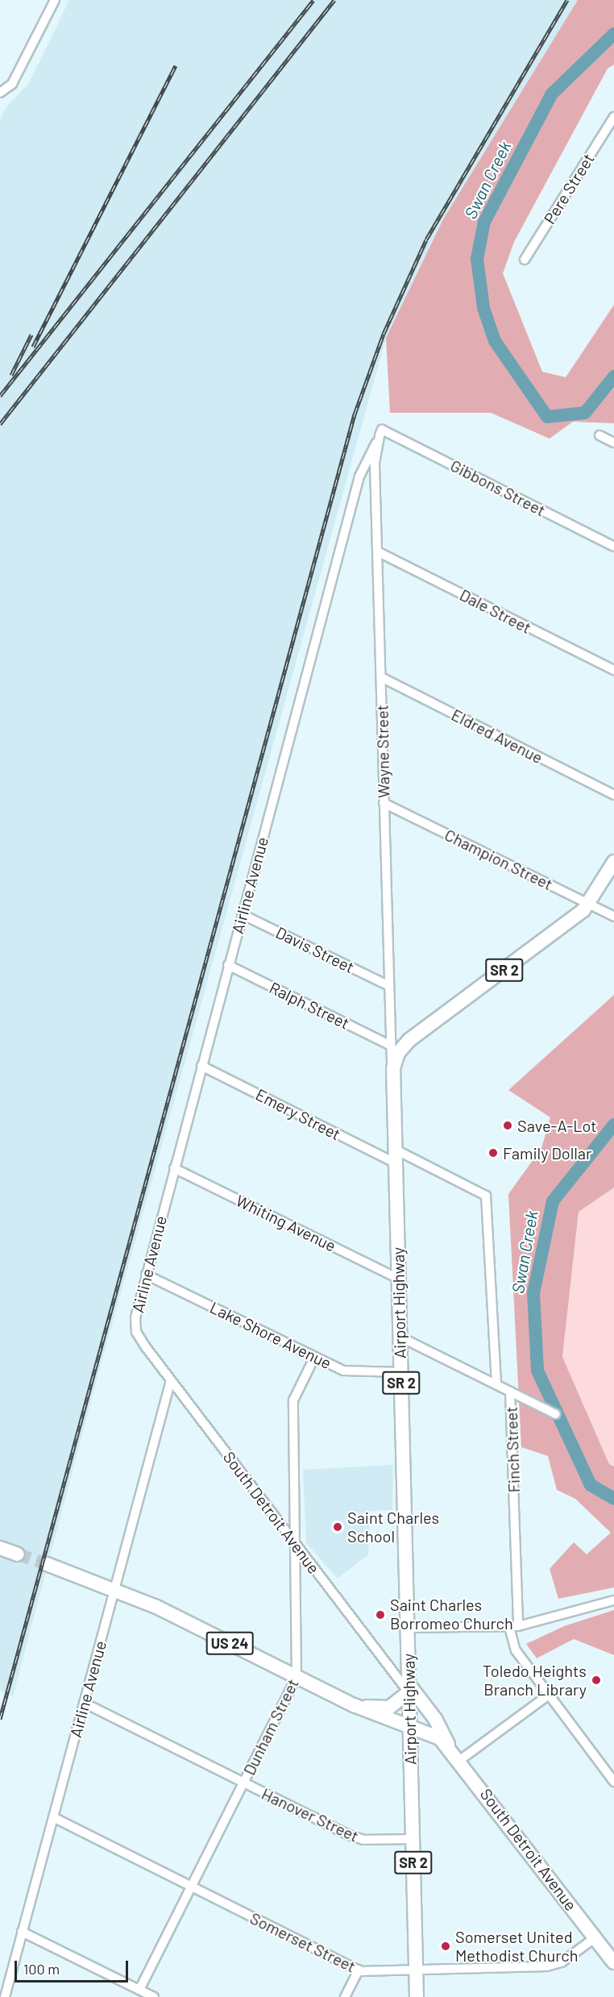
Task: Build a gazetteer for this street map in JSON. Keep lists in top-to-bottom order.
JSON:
{
  "streets": {
    "main road": [
      "SR 2",
      "Airport Highway",
      "South Detroit Avenue",
      "US 24"
    ],
    "street": [
      "Pere Street",
      "Gibbons Street",
      "Dale Street",
      "Eldred Avenue",
      "Wayne Street",
      "Champion Street",
      "Airline Avenue",
      "Davis Street",
      "Ralph Street",
      "Emery Street",
      "Whiting Avenue",
      "Lake Shore Avenue",
      "Finch Street",
      "Dunham Street",
      "Hanover Street",
      "Somerset Street"
    ]
  },
  "crossings": [
    ["Gibbons Street", "Wayne Street"],
    ["Dale Street", "Wayne Street"],
    ["Eldred Avenue", "Wayne Street"],
    ["Wayne Street", "Champion Street"],
    ["Wayne Street", "Airline Avenue"],
    ["Wayne Street", "Davis Street"],
    ["Wayne Street", "SR 2"],
    ["Wayne Street", "Ralph Street"],
    ["Wayne Street", "Airport Highway"],
    ["Champion Street", "SR 2"],
    ["Airline Avenue", "Davis Street"],
    ["Airline Avenue", "Ralph Street"],
    ["Airline Avenue", "Emery Street"],
    ["Airline Avenue", "Whiting Avenue"],
    ["Airline Avenue", "Lake Shore Avenue"],
    ["Airline Avenue", "South Detroit Avenue"],
    ["Airline Avenue", "US 24"],
    ["Airline Avenue", "Hanover Street"],
    ["Airline Avenue", "Somerset Street"],
    ["SR 2", "Airport Highway"],
    ["Emery Street", "Airport Highway"],
    ["Emery Street", "Finch Street"],
    ["Whiting Avenue", "Airport Highway"],
    ["Airport Highway", "Lake Shore Avenue"],
    ["Airport Highway", "South Detroit Avenue"],
    ["Airport Highway", "US 24"],
    ["Airport Highway", "Hanover Street"],
    ["Airport Highway", "Somerset Street"],
    ["Lake Shore Avenue", "Dunham Street"],
    ["South Detroit Avenue", "US 24"],
    ["South Detroit Avenue", "Dunham Street"],
    ["South Detroit Avenue", "Somerset Street"],
    ["US 24", "Dunham Street"],
    ["Dunham Street", "Hanover Street"],
    ["Dunham Street", "Somerset Street"]
  ],
  "water": ["Swan Creek"],
  "places": [
    "Save-A-Lot",
    "Family Dollar",
    "Saint Charles School",
    "Saint Charles Borromeo Church",
    "Toledo Heights Branch Library",
    "Somerset United Methodist Church"
  ],
  "scale_bar": "100 m"
}
